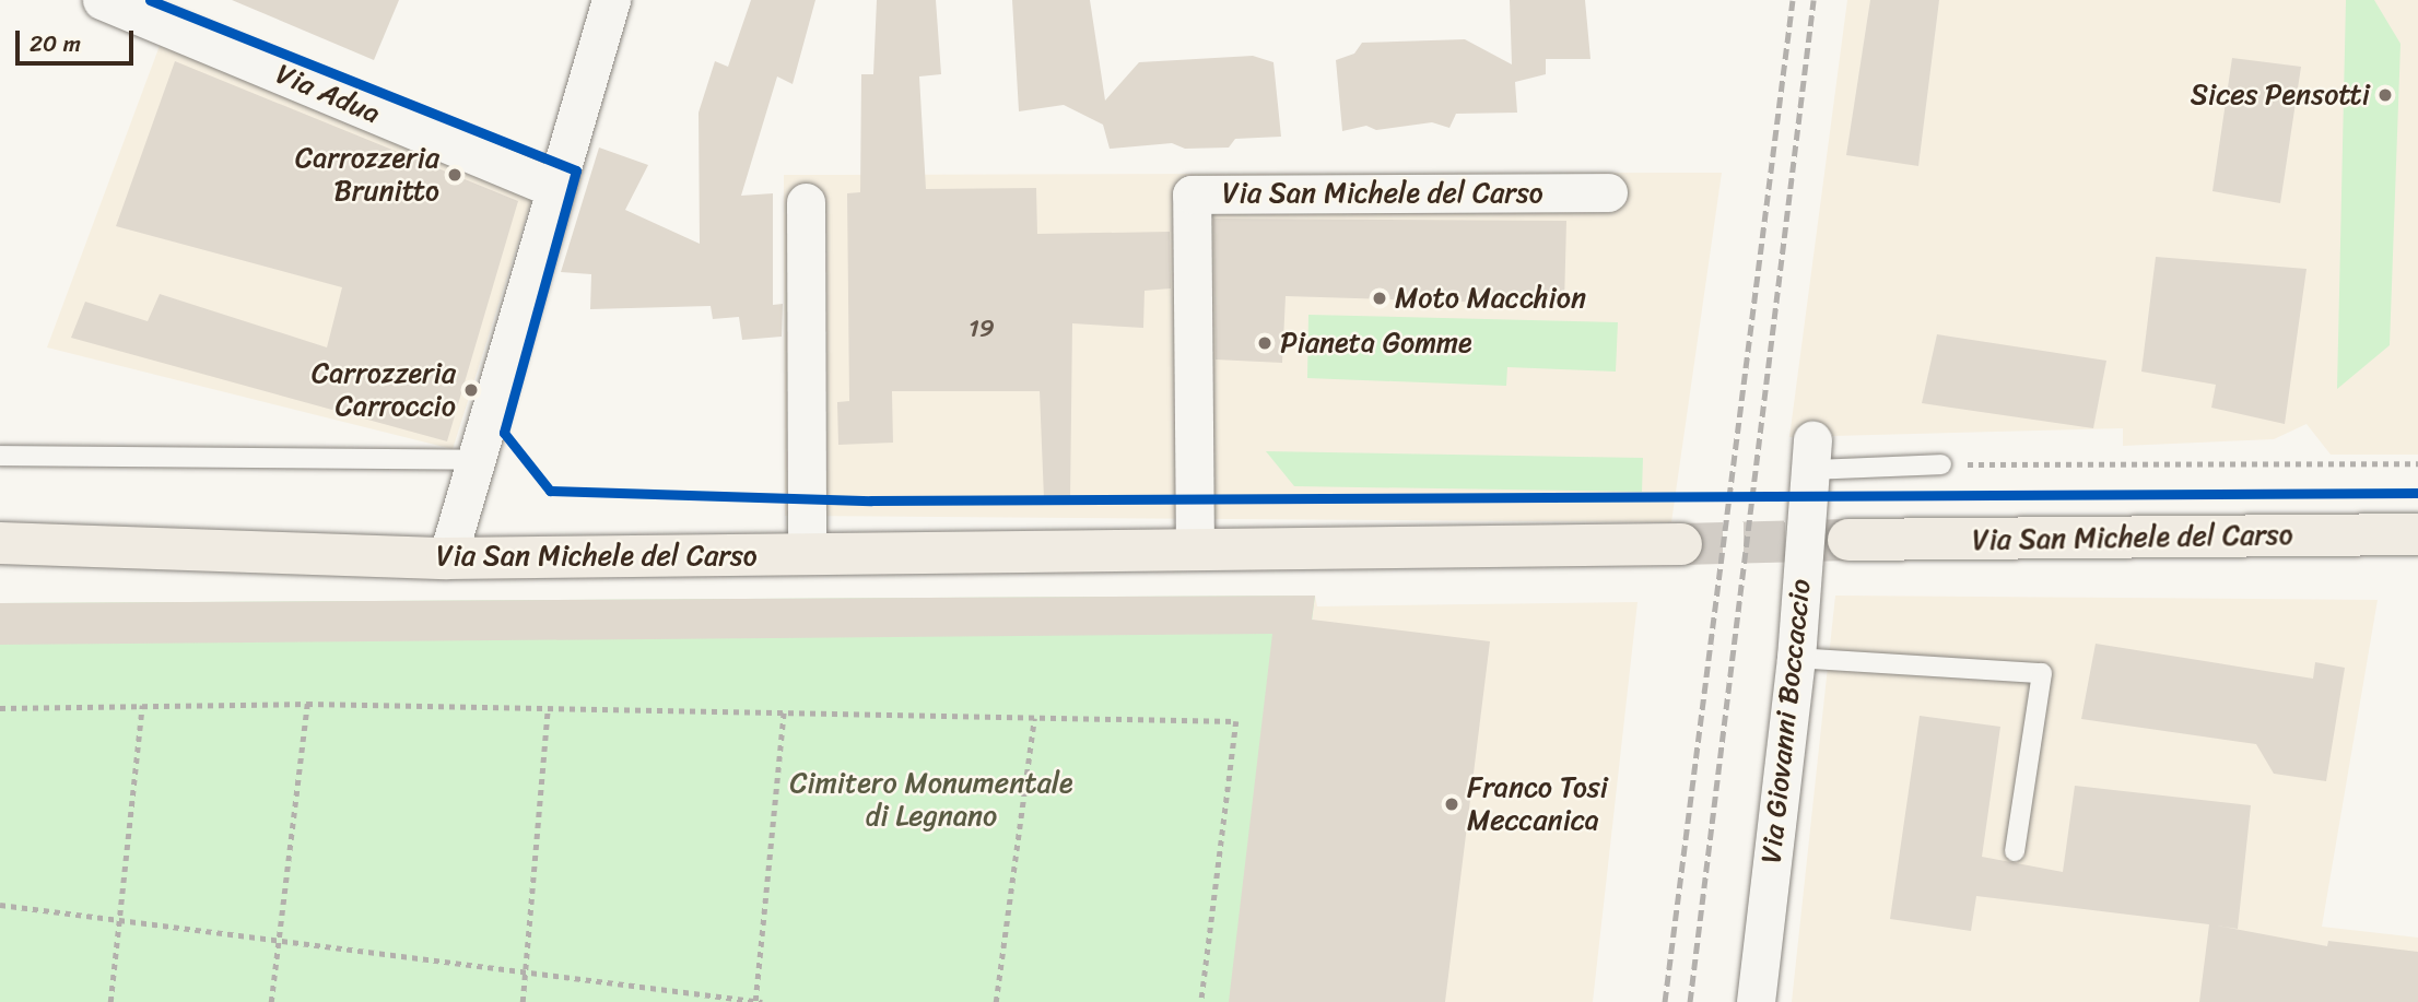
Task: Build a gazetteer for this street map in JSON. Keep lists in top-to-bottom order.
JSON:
{
  "streets": {
    "main road": ["Via San Michele del Carso"],
    "street": ["Via Adua", "Via Giovanni Boccaccio"]
  },
  "parks": ["Cimitero Monumentale di Legnano"],
  "places": [
    "Sices Pensotti",
    "Carrozzeria Brunitto",
    "Moto Macchion",
    "Pianeta Gomme",
    "Carrozzeria Carroccio",
    "Franco Tosi Meccanica"
  ],
  "house_numbers": ["19"],
  "scale_bar": "20 m"
}
